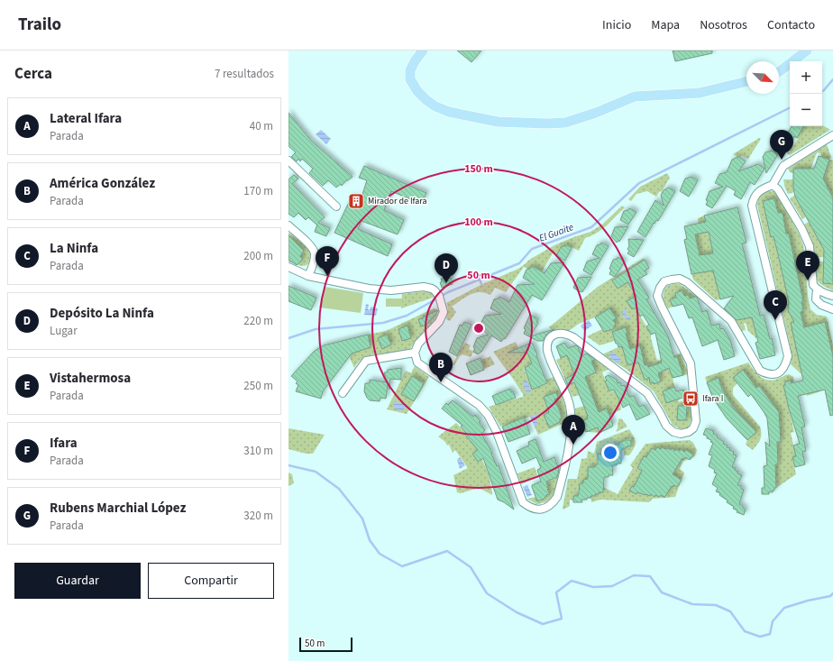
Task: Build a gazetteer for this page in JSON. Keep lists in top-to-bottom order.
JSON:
{
  "water": ["El Guaite"],
  "places": {
    "building": ["Mirador de Ifara"],
    "bus stop": ["Ifara I"]
  },
  "scale_bar": "50 m",
  "north": "bottom right",
  "page": {
    "header": "Trailo",
    "nav": [
      "Inicio",
      "Mapa",
      "Nosotros",
      "Contacto"
    ],
    "heading": ["Cerca", "7 resultados"],
    "map_buttons": ["+", "−"],
    "list": [
      {
        "mark": "A",
        "name": "Lateral Ifara",
        "note": "Parada",
        "value": "40 m"
      },
      {
        "mark": "B",
        "name": "América González",
        "note": "Parada",
        "value": "170 m"
      },
      {
        "mark": "C",
        "name": "La Ninfa",
        "note": "Parada",
        "value": "200 m"
      },
      {
        "mark": "D",
        "name": "Depósito La Ninfa",
        "note": "Lugar",
        "value": "220 m"
      },
      {
        "mark": "E",
        "name": "Vistahermosa",
        "note": "Parada",
        "value": "250 m"
      },
      {
        "mark": "F",
        "name": "Ifara",
        "note": "Parada",
        "value": "310 m"
      },
      {
        "mark": "G",
        "name": "Rubens Marchial López",
        "note": "Parada",
        "value": "320 m"
      }
    ],
    "pins": [
      "G",
      "F",
      "E",
      "D",
      "C",
      "B",
      "A"
    ],
    "buttons": ["Guardar", "Compartir"],
    "scale": "50 m"
  },
  "rings": ["150 m", "100 m", "50 m"]
}
